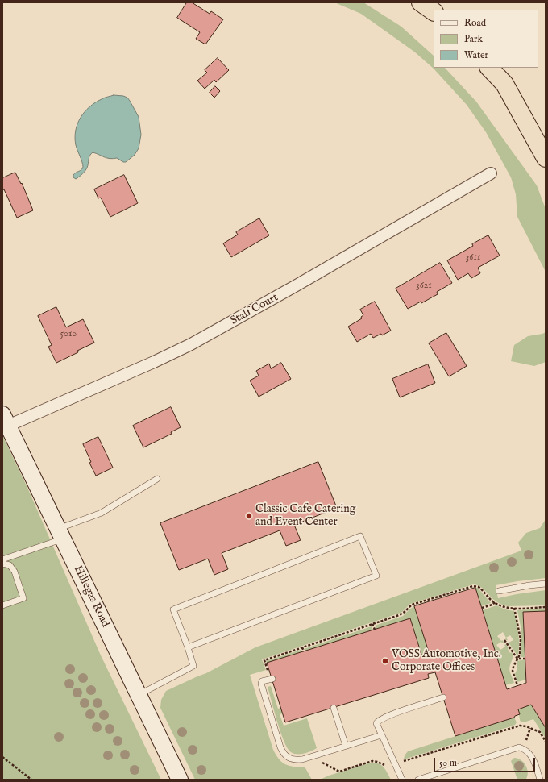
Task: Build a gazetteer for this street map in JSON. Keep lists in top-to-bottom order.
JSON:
{
  "streets": {
    "main road": ["Hillegas Road"],
    "street": ["Stalf Court"]
  },
  "crossings": [
    ["Stalf Court", "Hillegas Road"]
  ],
  "places": ["Classic Cafe Catering and Event Center", "VOSS Automotive, Inc. Corporate Offices"],
  "house_numbers": ["3611", "3621", "5010"],
  "legend": ["Road", "Park", "Water"],
  "scale_bar": "50 m"
}
